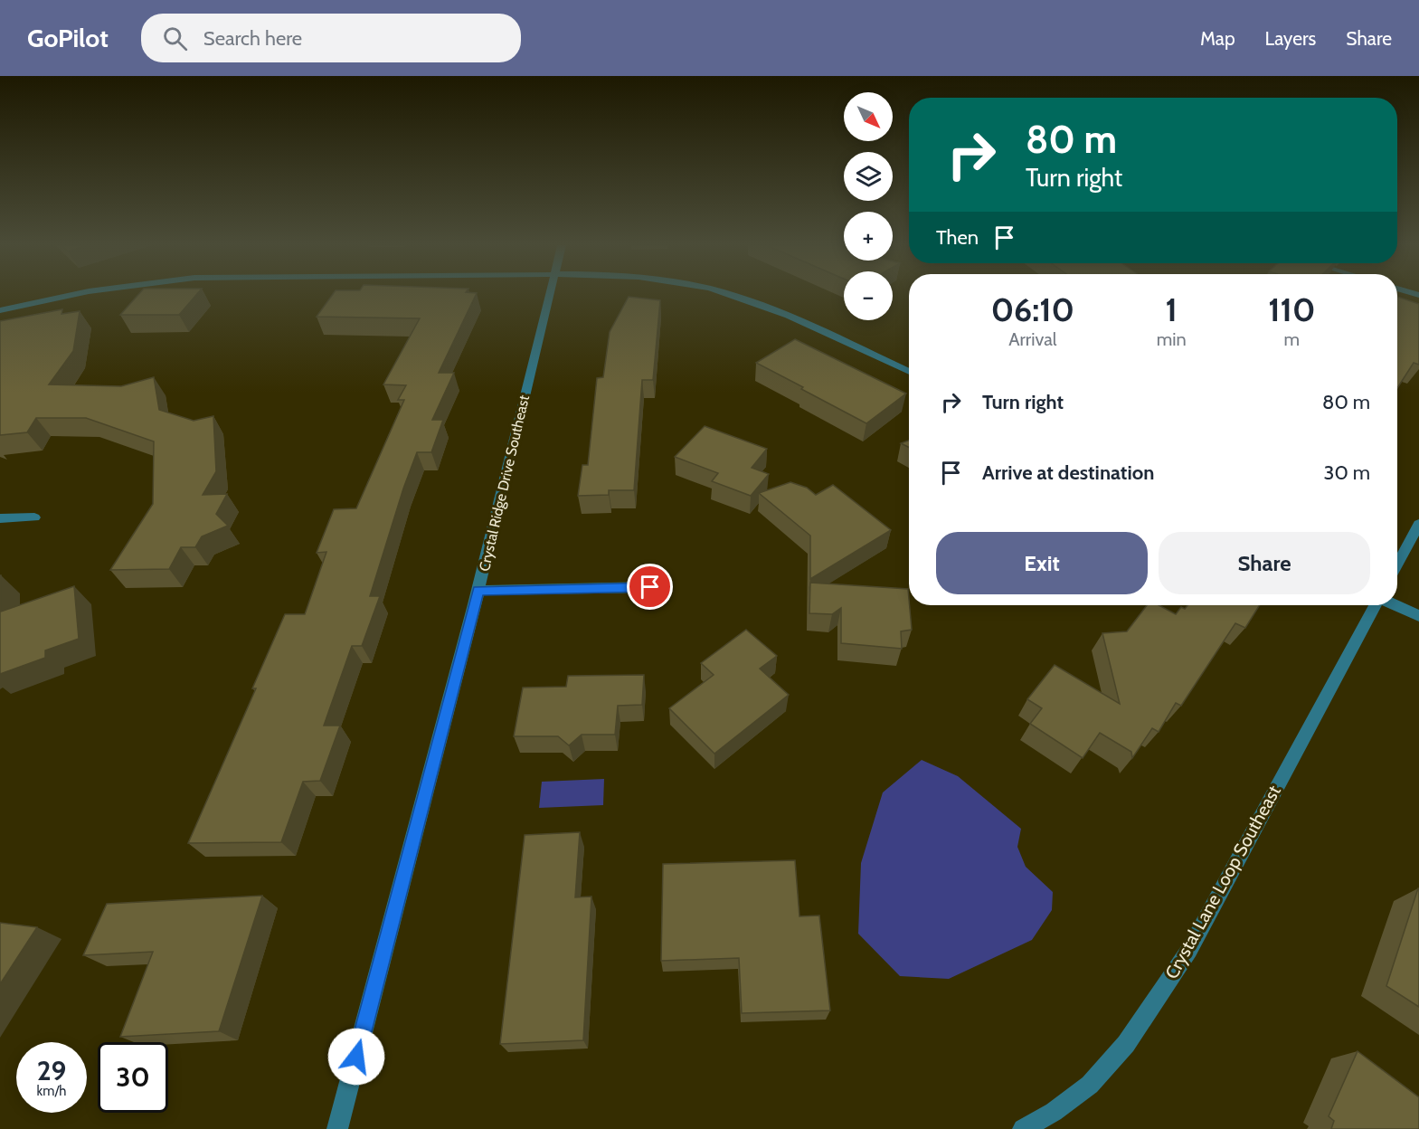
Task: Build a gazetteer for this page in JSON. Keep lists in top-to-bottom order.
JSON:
{
  "streets": {
    "street": ["Crystal Ridge Drive Southeast", "Crystal Lane Loop Southeast"]
  },
  "north": "bottom right",
  "page": {
    "header": "GoPilot",
    "search": "Search here",
    "nav": ["Map", "Layers", "Share"],
    "map_buttons": ["+", "−"],
    "turn": ["80 m", "Turn right"],
    "then": "Then",
    "eta": [
      "06:10",
      "Arrival",
      "1",
      "min",
      "110",
      "m"
    ],
    "list": [
      {
        "name": "Turn right",
        "value": "80 m"
      },
      {
        "name": "Arrive at destination",
        "value": "30 m"
      }
    ],
    "buttons": ["Exit", "Share"],
    "speed": "29 km/h",
    "limit": "30"
  }
}
